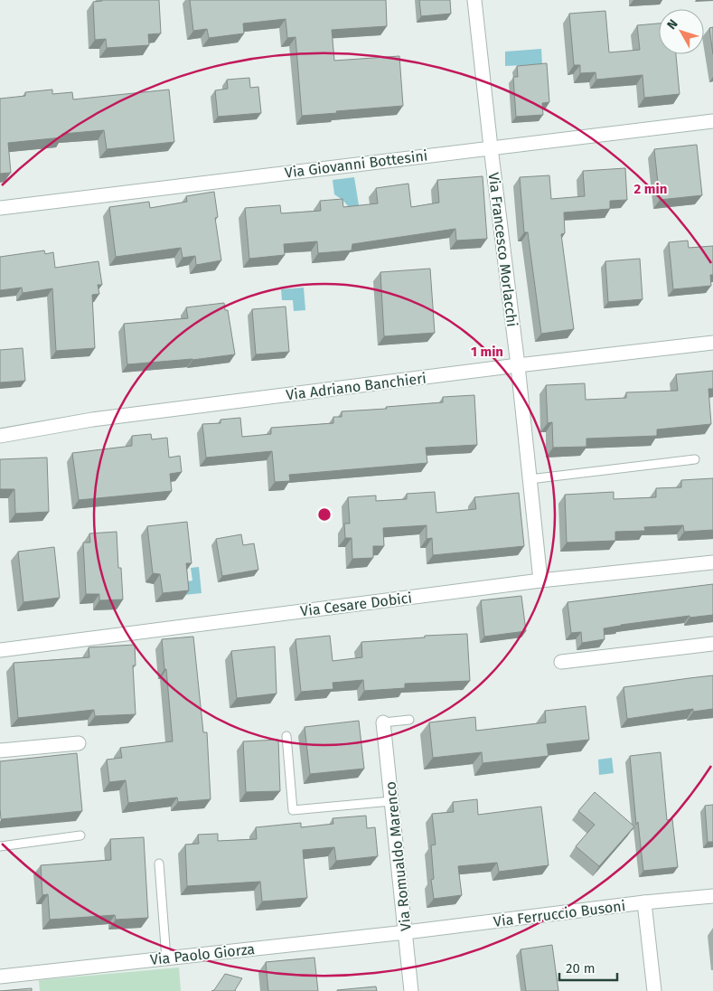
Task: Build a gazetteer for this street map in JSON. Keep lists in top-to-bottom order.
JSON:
{
  "streets": {
    "street": [
      "Via Giovanni Bottesini",
      "Via Francesco Morlacchi",
      "Via Adriano Banchieri",
      "Via Cesare Dobici",
      "Via Romualdo Marenco",
      "Via Ferruccio Busoni",
      "Via Paolo Giorza"
    ]
  },
  "crossings": [
    ["Via Giovanni Bottesini", "Via Francesco Morlacchi"],
    ["Via Francesco Morlacchi", "Via Adriano Banchieri"],
    ["Via Francesco Morlacchi", "Via Cesare Dobici"],
    ["Via Romualdo Marenco", "Via Ferruccio Busoni"],
    ["Via Romualdo Marenco", "Via Paolo Giorza"],
    ["Via Ferruccio Busoni", "Via Paolo Giorza"]
  ],
  "scale_bar": "20 m",
  "north": "top left",
  "rings": ["2 min", "1 min"]
}
